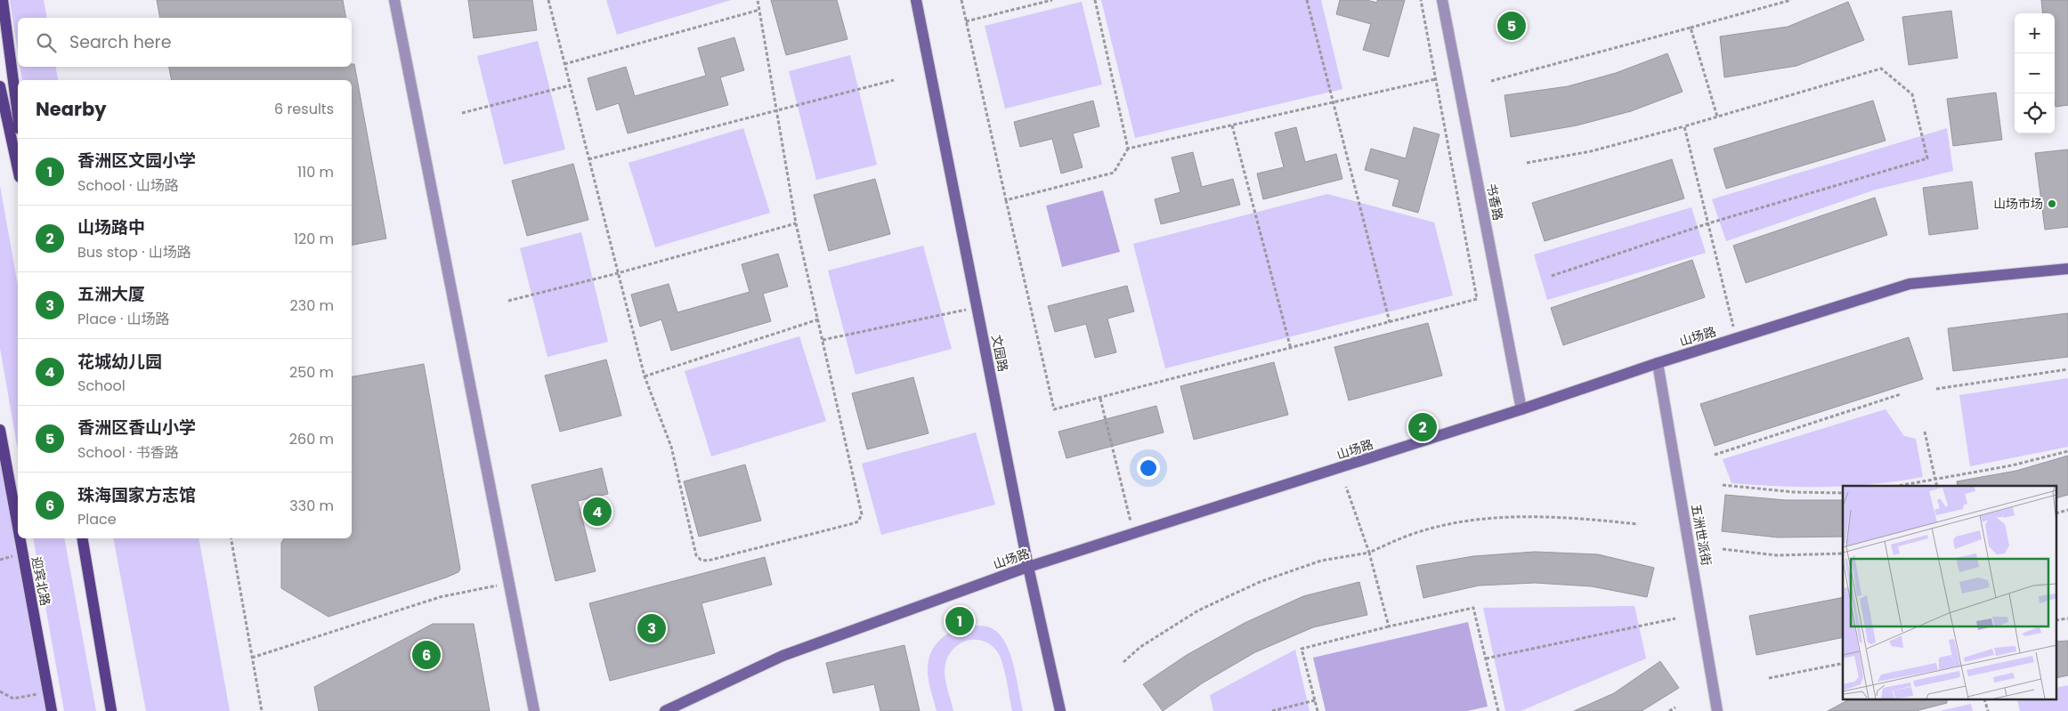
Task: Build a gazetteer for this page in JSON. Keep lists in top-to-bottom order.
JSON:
{
  "streets": {
    "main road": ["迎宾北路"],
    "street": [
      "书香路",
      "山场路",
      "文园路",
      "五洲世派街"
    ]
  },
  "crossings": [
    ["书香路", "山场路"],
    ["山场路", "文园路"],
    ["山场路", "五洲世派街"]
  ],
  "places": ["山场市场"],
  "page": {
    "pins": [
      "5",
      "2",
      "4",
      "1",
      "3",
      "6"
    ],
    "map_buttons": ["+", "−"],
    "search": "Search here",
    "heading": ["Nearby", "6 results"],
    "list": [
      {
        "mark": "1",
        "name": "香洲区文园小学",
        "note": "School · 山场路",
        "value": "110 m"
      },
      {
        "mark": "2",
        "name": "山场路中",
        "note": "Bus stop · 山场路",
        "value": "120 m"
      },
      {
        "mark": "3",
        "name": "五洲大厦",
        "note": "Place · 山场路",
        "value": "230 m"
      },
      {
        "mark": "4",
        "name": "花城幼儿园",
        "note": "School",
        "value": "250 m"
      },
      {
        "mark": "5",
        "name": "香洲区香山小学",
        "note": "School · 书香路",
        "value": "260 m"
      },
      {
        "mark": "6",
        "name": "珠海国家方志馆",
        "note": "Place",
        "value": "330 m"
      }
    ]
  }
}
